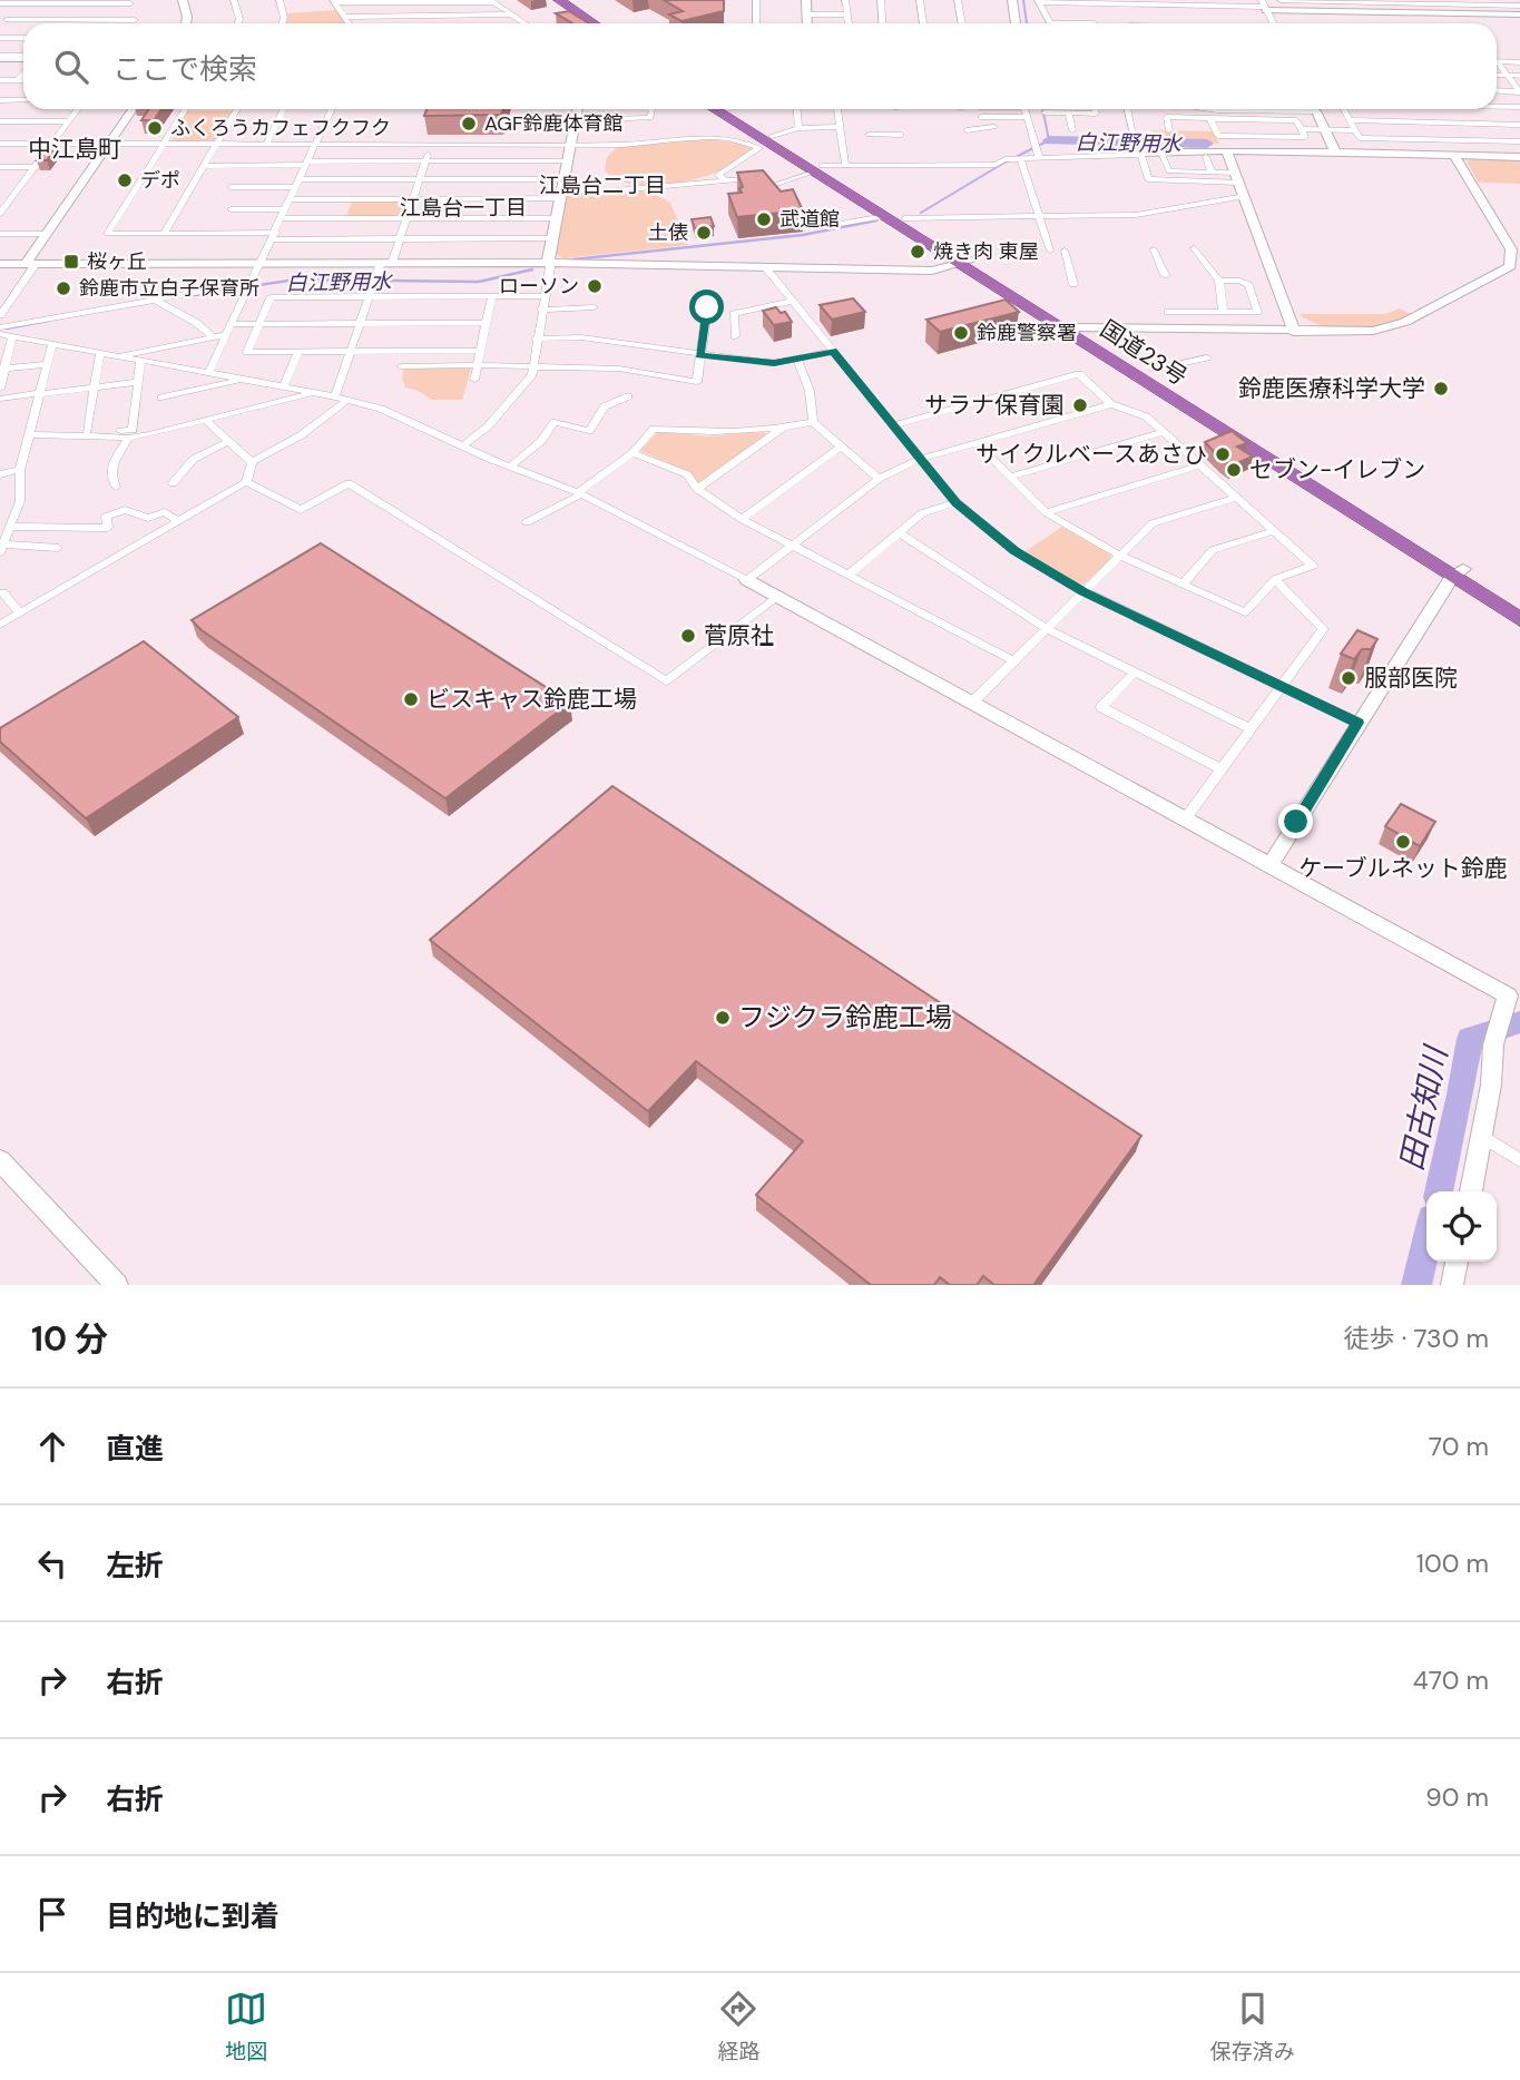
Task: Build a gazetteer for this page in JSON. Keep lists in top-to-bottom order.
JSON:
{
  "streets": {
    "highway": ["国道23号"]
  },
  "districts": ["中江島町", "江島台二丁目", "江島台一丁目"],
  "water": ["白江野用水", "田古知川"],
  "places": {
    "other": [
      "AGF鈴鹿体育館",
      "ふくろうカフェフクフク",
      "デポ",
      "武道館",
      "土俵",
      "焼き肉 東屋",
      "ローソン",
      "鈴鹿市立白子保育所",
      "鈴鹿警察署",
      "鈴鹿医療科学大学",
      "サラナ保育園",
      "サイクルベースあさひ",
      "セブン-イレブン",
      "菅原社",
      "服部医院",
      "ビスキャス鈴鹿工場",
      "ケーブルネット鈴鹿",
      "フジクラ鈴鹿工場"
    ],
    "transit": ["桜ヶ丘"]
  },
  "page": {
    "search": "ここで検索",
    "heading": ["10 分", "徒歩 · 730 m"],
    "list": [
      ["直進", "70 m"],
      ["左折", "100 m"],
      ["右折", "470 m"],
      ["右折", "90 m"],
      "目的地に到着"
    ],
    "nav": ["地図", "経路", "保存済み"]
  }
}
